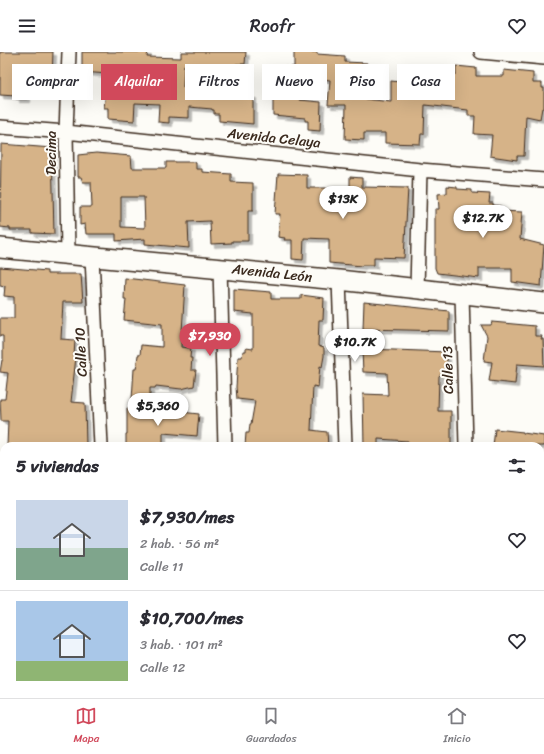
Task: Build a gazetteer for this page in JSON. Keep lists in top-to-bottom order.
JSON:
{
  "streets": {
    "street": [
      "Avenida Celaya",
      "Decima",
      "Avenida León",
      "Calle 10",
      "Calle 13"
    ]
  },
  "crossings": [
    ["Avenida Celaya", "Decima"],
    ["Decima", "Avenida León"],
    ["Avenida León", "Calle 10"],
    ["Avenida León", "Calle 13"]
  ],
  "page": {
    "header": "Roofr",
    "chip": [
      "Comprar",
      "Alquilar",
      "Filtros",
      "Nuevo",
      "Piso",
      "Casa"
    ],
    "price": [
      "$13K",
      "$12.7K",
      "$7,930",
      "$10.7K",
      "$5,360"
    ],
    "heading": "5 viviendas",
    "list": [
      {
        "name": "$7,930/mes",
        "note": "2 hab. · 56 m² · Calle 11"
      },
      {
        "name": "$10,700/mes",
        "note": "3 hab. · 101 m² · Calle 12"
      }
    ],
    "tabs": ["Mapa", "Guardados", "Inicio"]
  }
}
